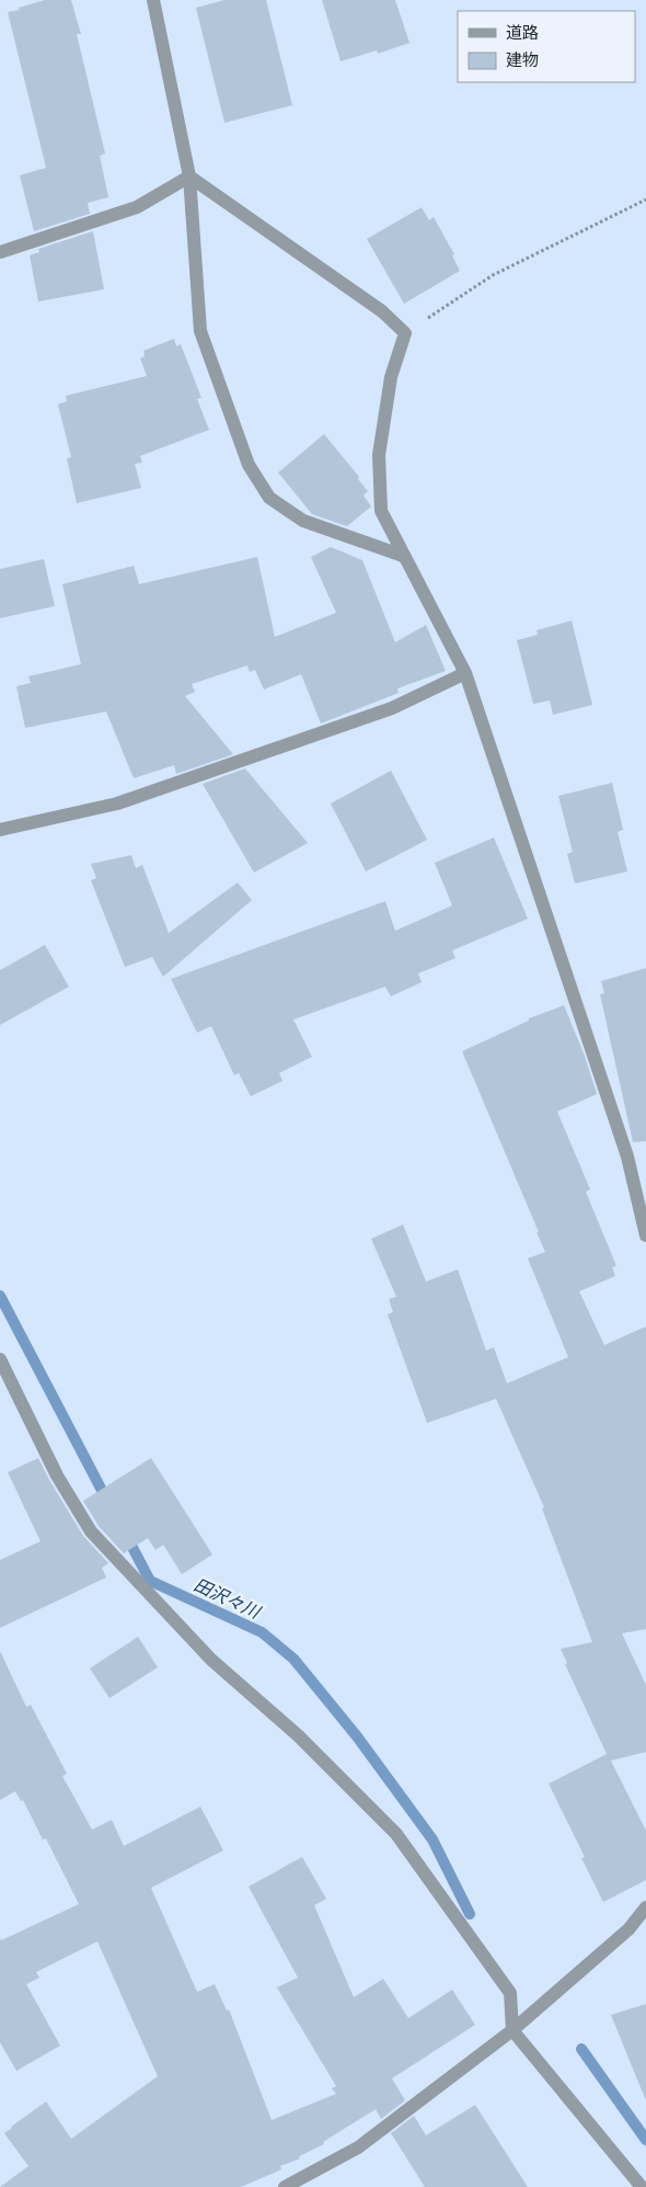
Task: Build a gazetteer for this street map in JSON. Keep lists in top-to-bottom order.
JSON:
{
  "water": ["田沢々川"],
  "legend": ["道路", "建物"]
}
